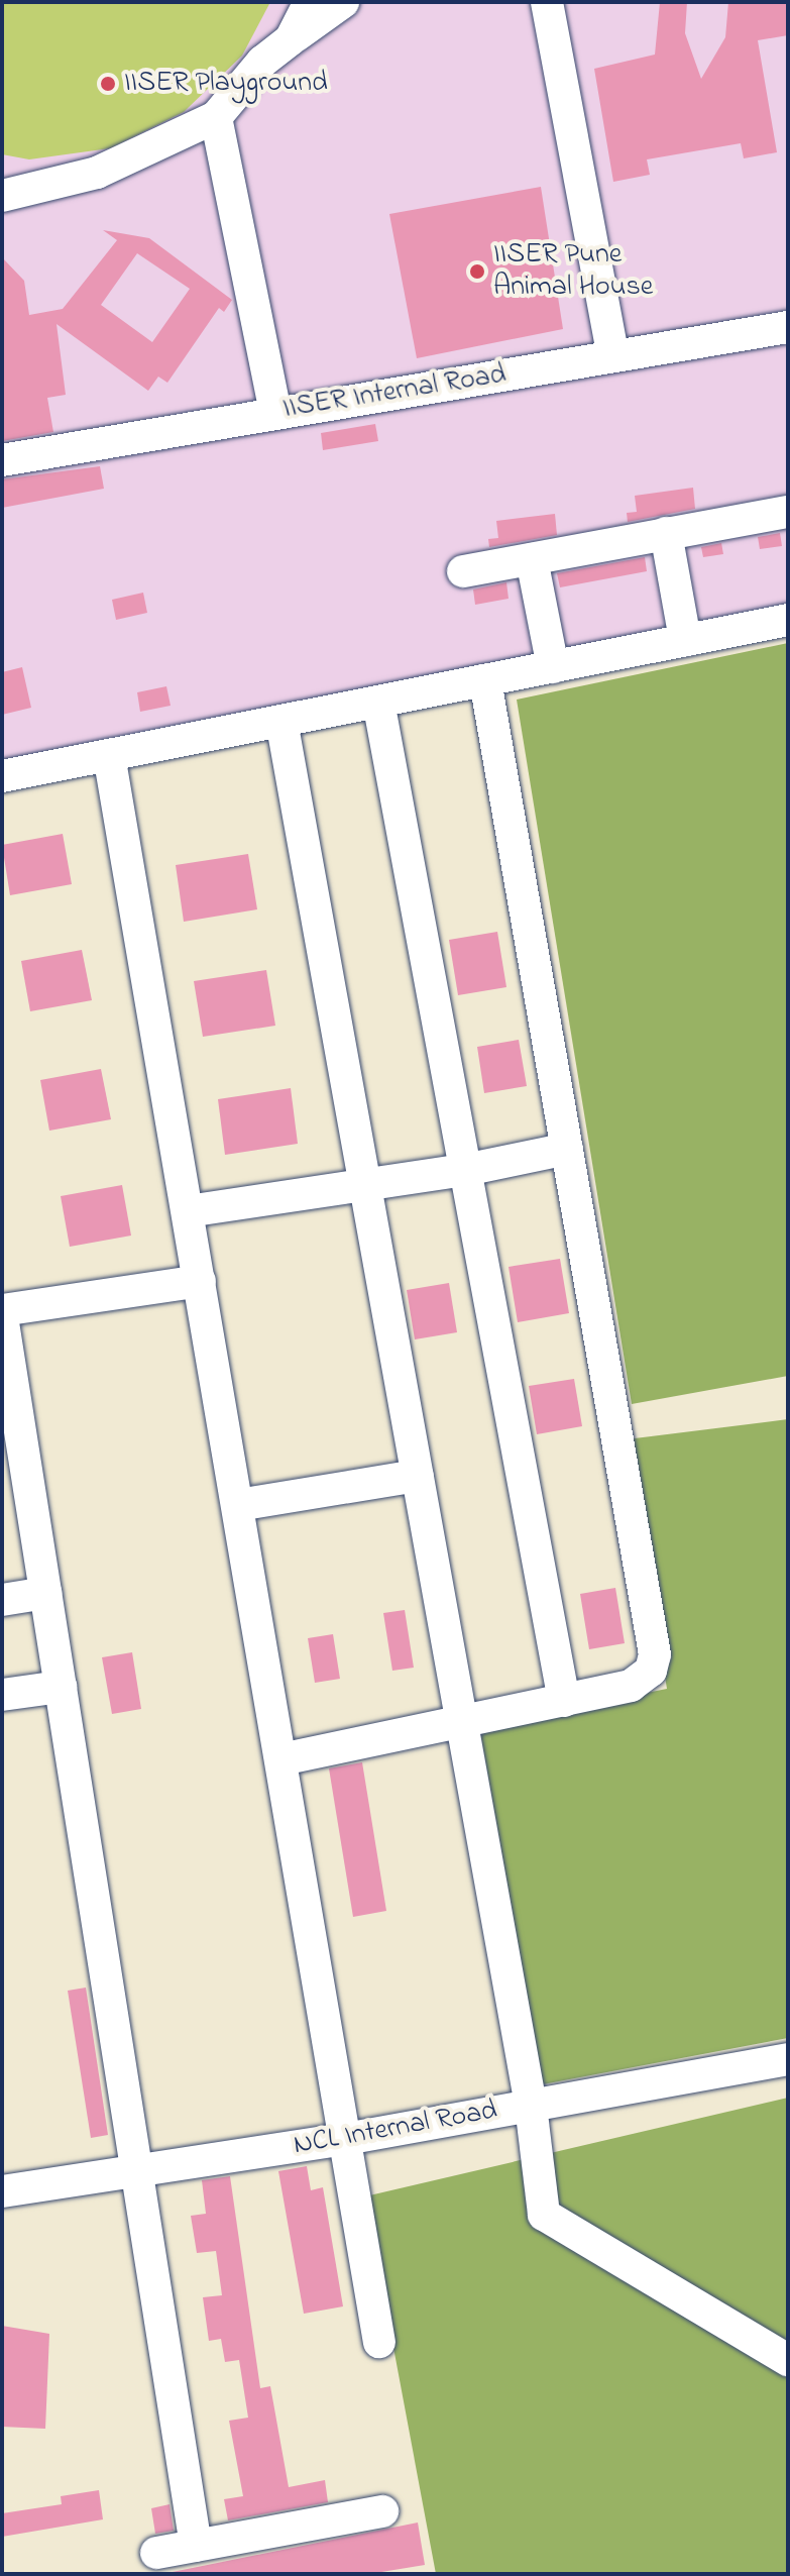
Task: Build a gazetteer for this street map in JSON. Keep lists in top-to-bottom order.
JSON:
{
  "streets": {
    "lane": ["IISER Internal Road", "NCL Internal Road"]
  },
  "places": ["IISER Playground", "IISER Pune Animal House"]
}
